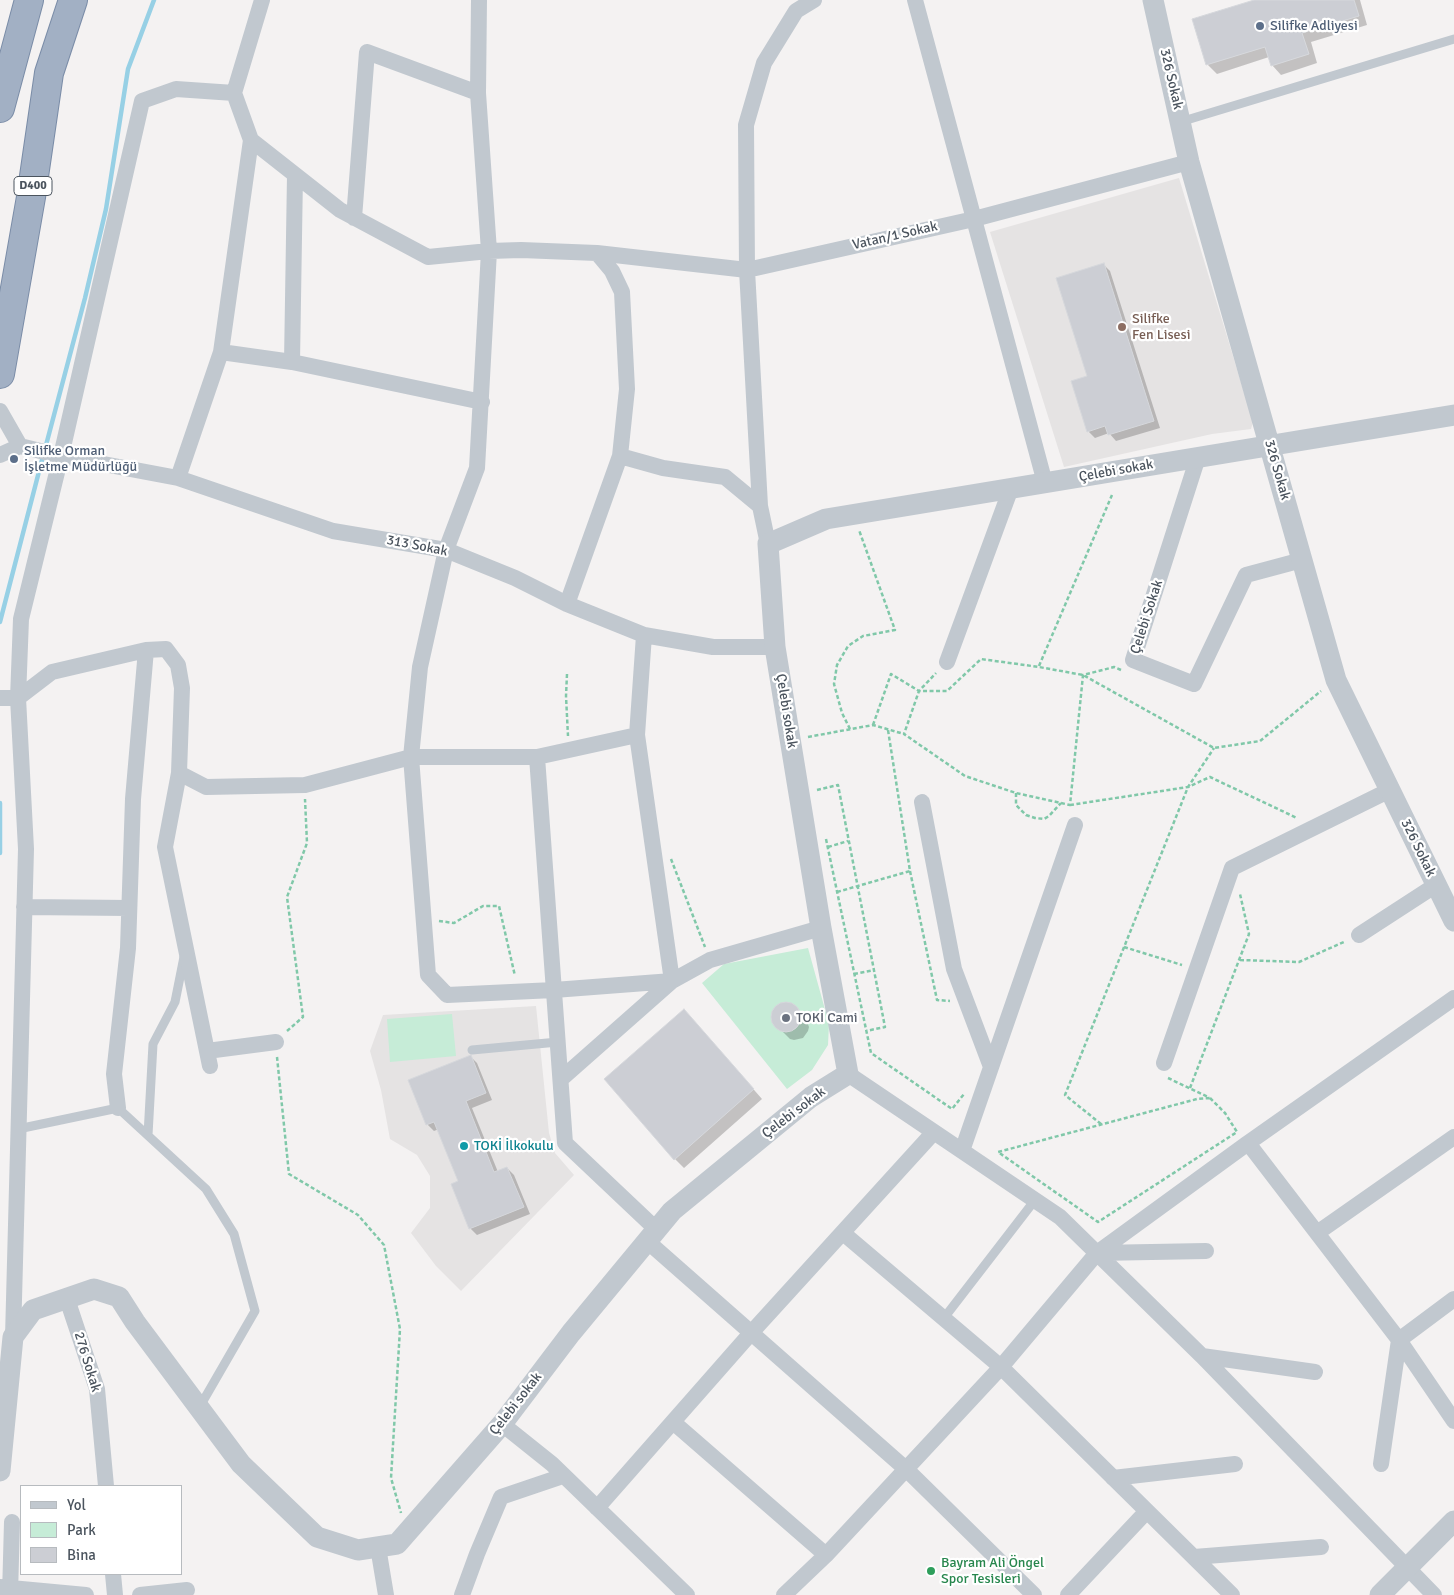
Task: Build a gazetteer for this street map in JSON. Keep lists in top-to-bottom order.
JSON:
{
  "streets": {
    "highway": ["D400"],
    "street": [
      "326 Sokak",
      "Vatan/1 Sokak",
      "Çelebi sokak",
      "313 Sokak",
      "Çelebi Sokak",
      "276 Sokak"
    ]
  },
  "crossings": [
    ["326 Sokak", "Vatan/1 Sokak"],
    ["326 Sokak", "Çelebi sokak"],
    ["326 Sokak", "Çelebi Sokak"],
    ["Çelebi sokak", "313 Sokak"],
    ["Çelebi sokak", "Çelebi Sokak"],
    ["Çelebi sokak", "276 Sokak"]
  ],
  "places": [
    "Silifke Adliyesi",
    "Silifke Fen Lisesi",
    "Silifke Orman İşletme Müdürlüğü",
    "TOKİ Cami",
    "TOKİ İlkokulu",
    "Bayram Ali Öngel Spor Tesisleri"
  ],
  "legend": ["Yol", "Park", "Bina"]
}
